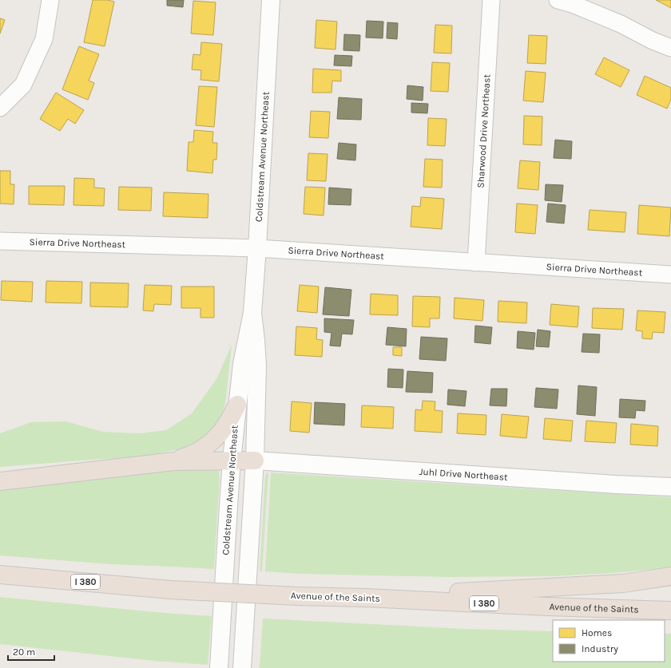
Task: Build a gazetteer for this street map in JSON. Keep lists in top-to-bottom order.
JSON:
{
  "streets": {
    "highway": ["I 380", "Avenue of the Saints"],
    "street": [
      "Sharwood Drive Northeast",
      "Coldstream Avenue Northeast",
      "Sierra Drive Northeast",
      "Juhl Drive Northeast"
    ]
  },
  "crossings": [
    ["Sharwood Drive Northeast", "Sierra Drive Northeast"],
    ["Coldstream Avenue Northeast", "Sierra Drive Northeast"],
    ["Coldstream Avenue Northeast", "Juhl Drive Northeast"]
  ],
  "legend": ["Homes", "Industry"],
  "scale_bar": "20 m"
}
